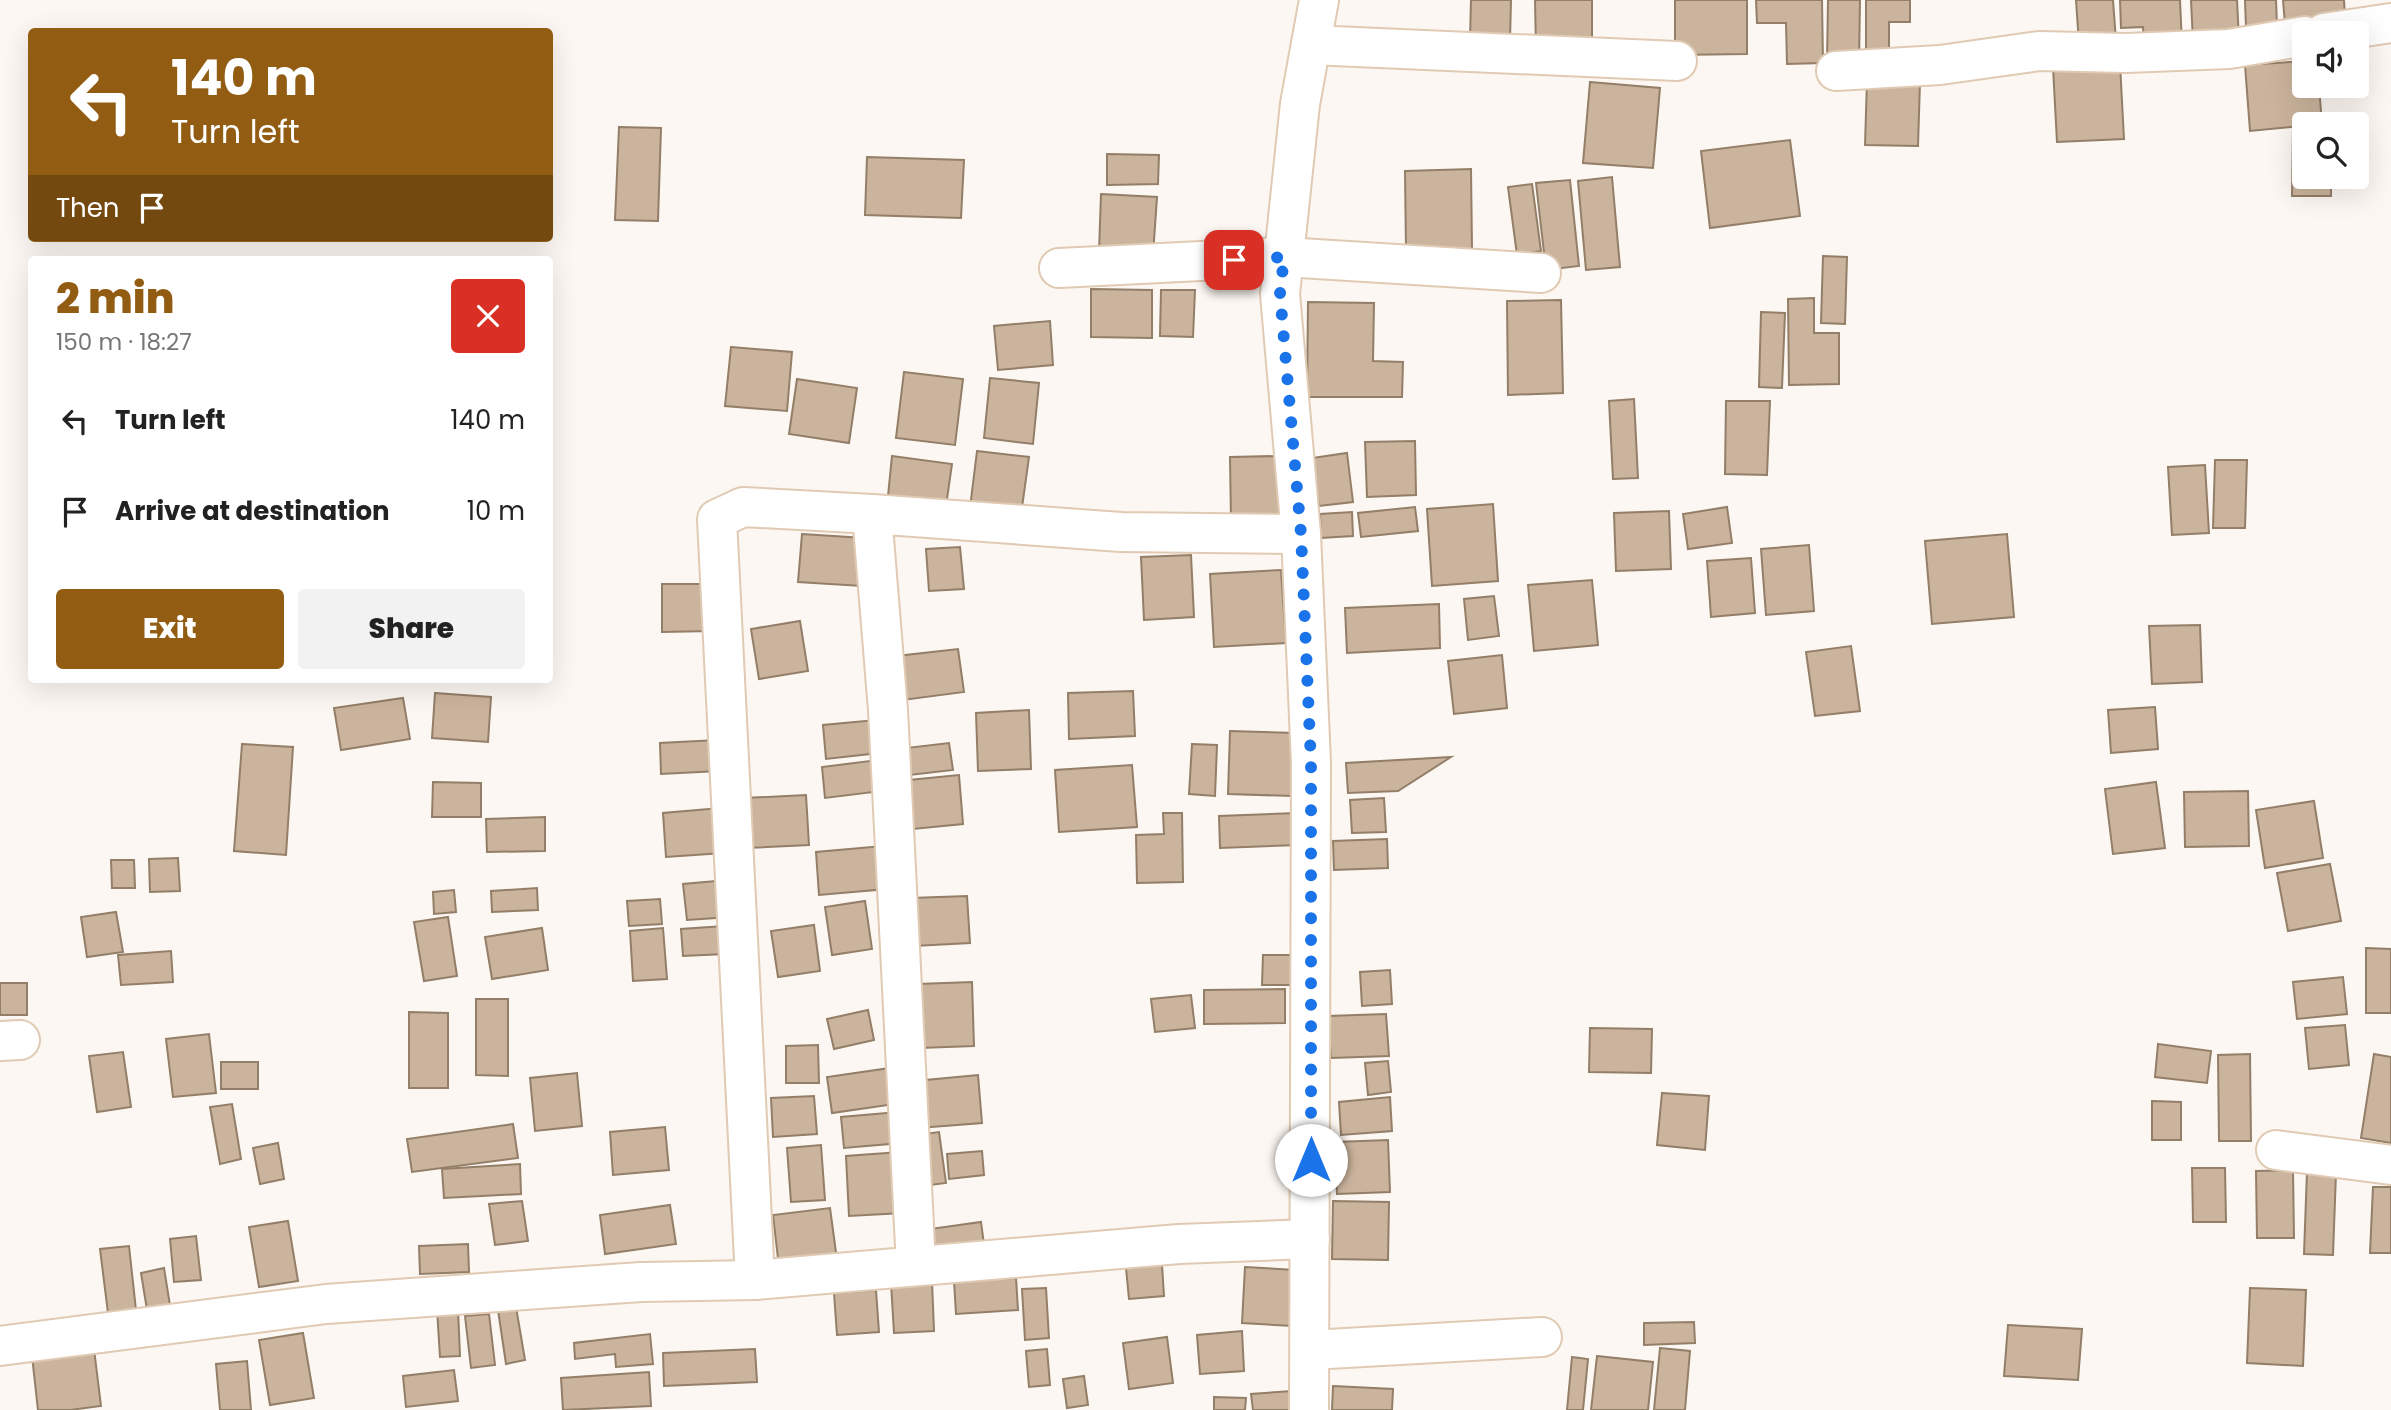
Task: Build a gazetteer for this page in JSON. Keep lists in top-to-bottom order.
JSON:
{
  "page": {
    "turn": ["140 m", "Turn left"],
    "then": "Then",
    "heading": ["2 min", "150 m · 18:27"],
    "list": [
      {
        "name": "Turn left",
        "value": "140 m"
      },
      {
        "name": "Arrive at destination",
        "value": "10 m"
      }
    ],
    "buttons": ["Exit", "Share"]
  }
}
